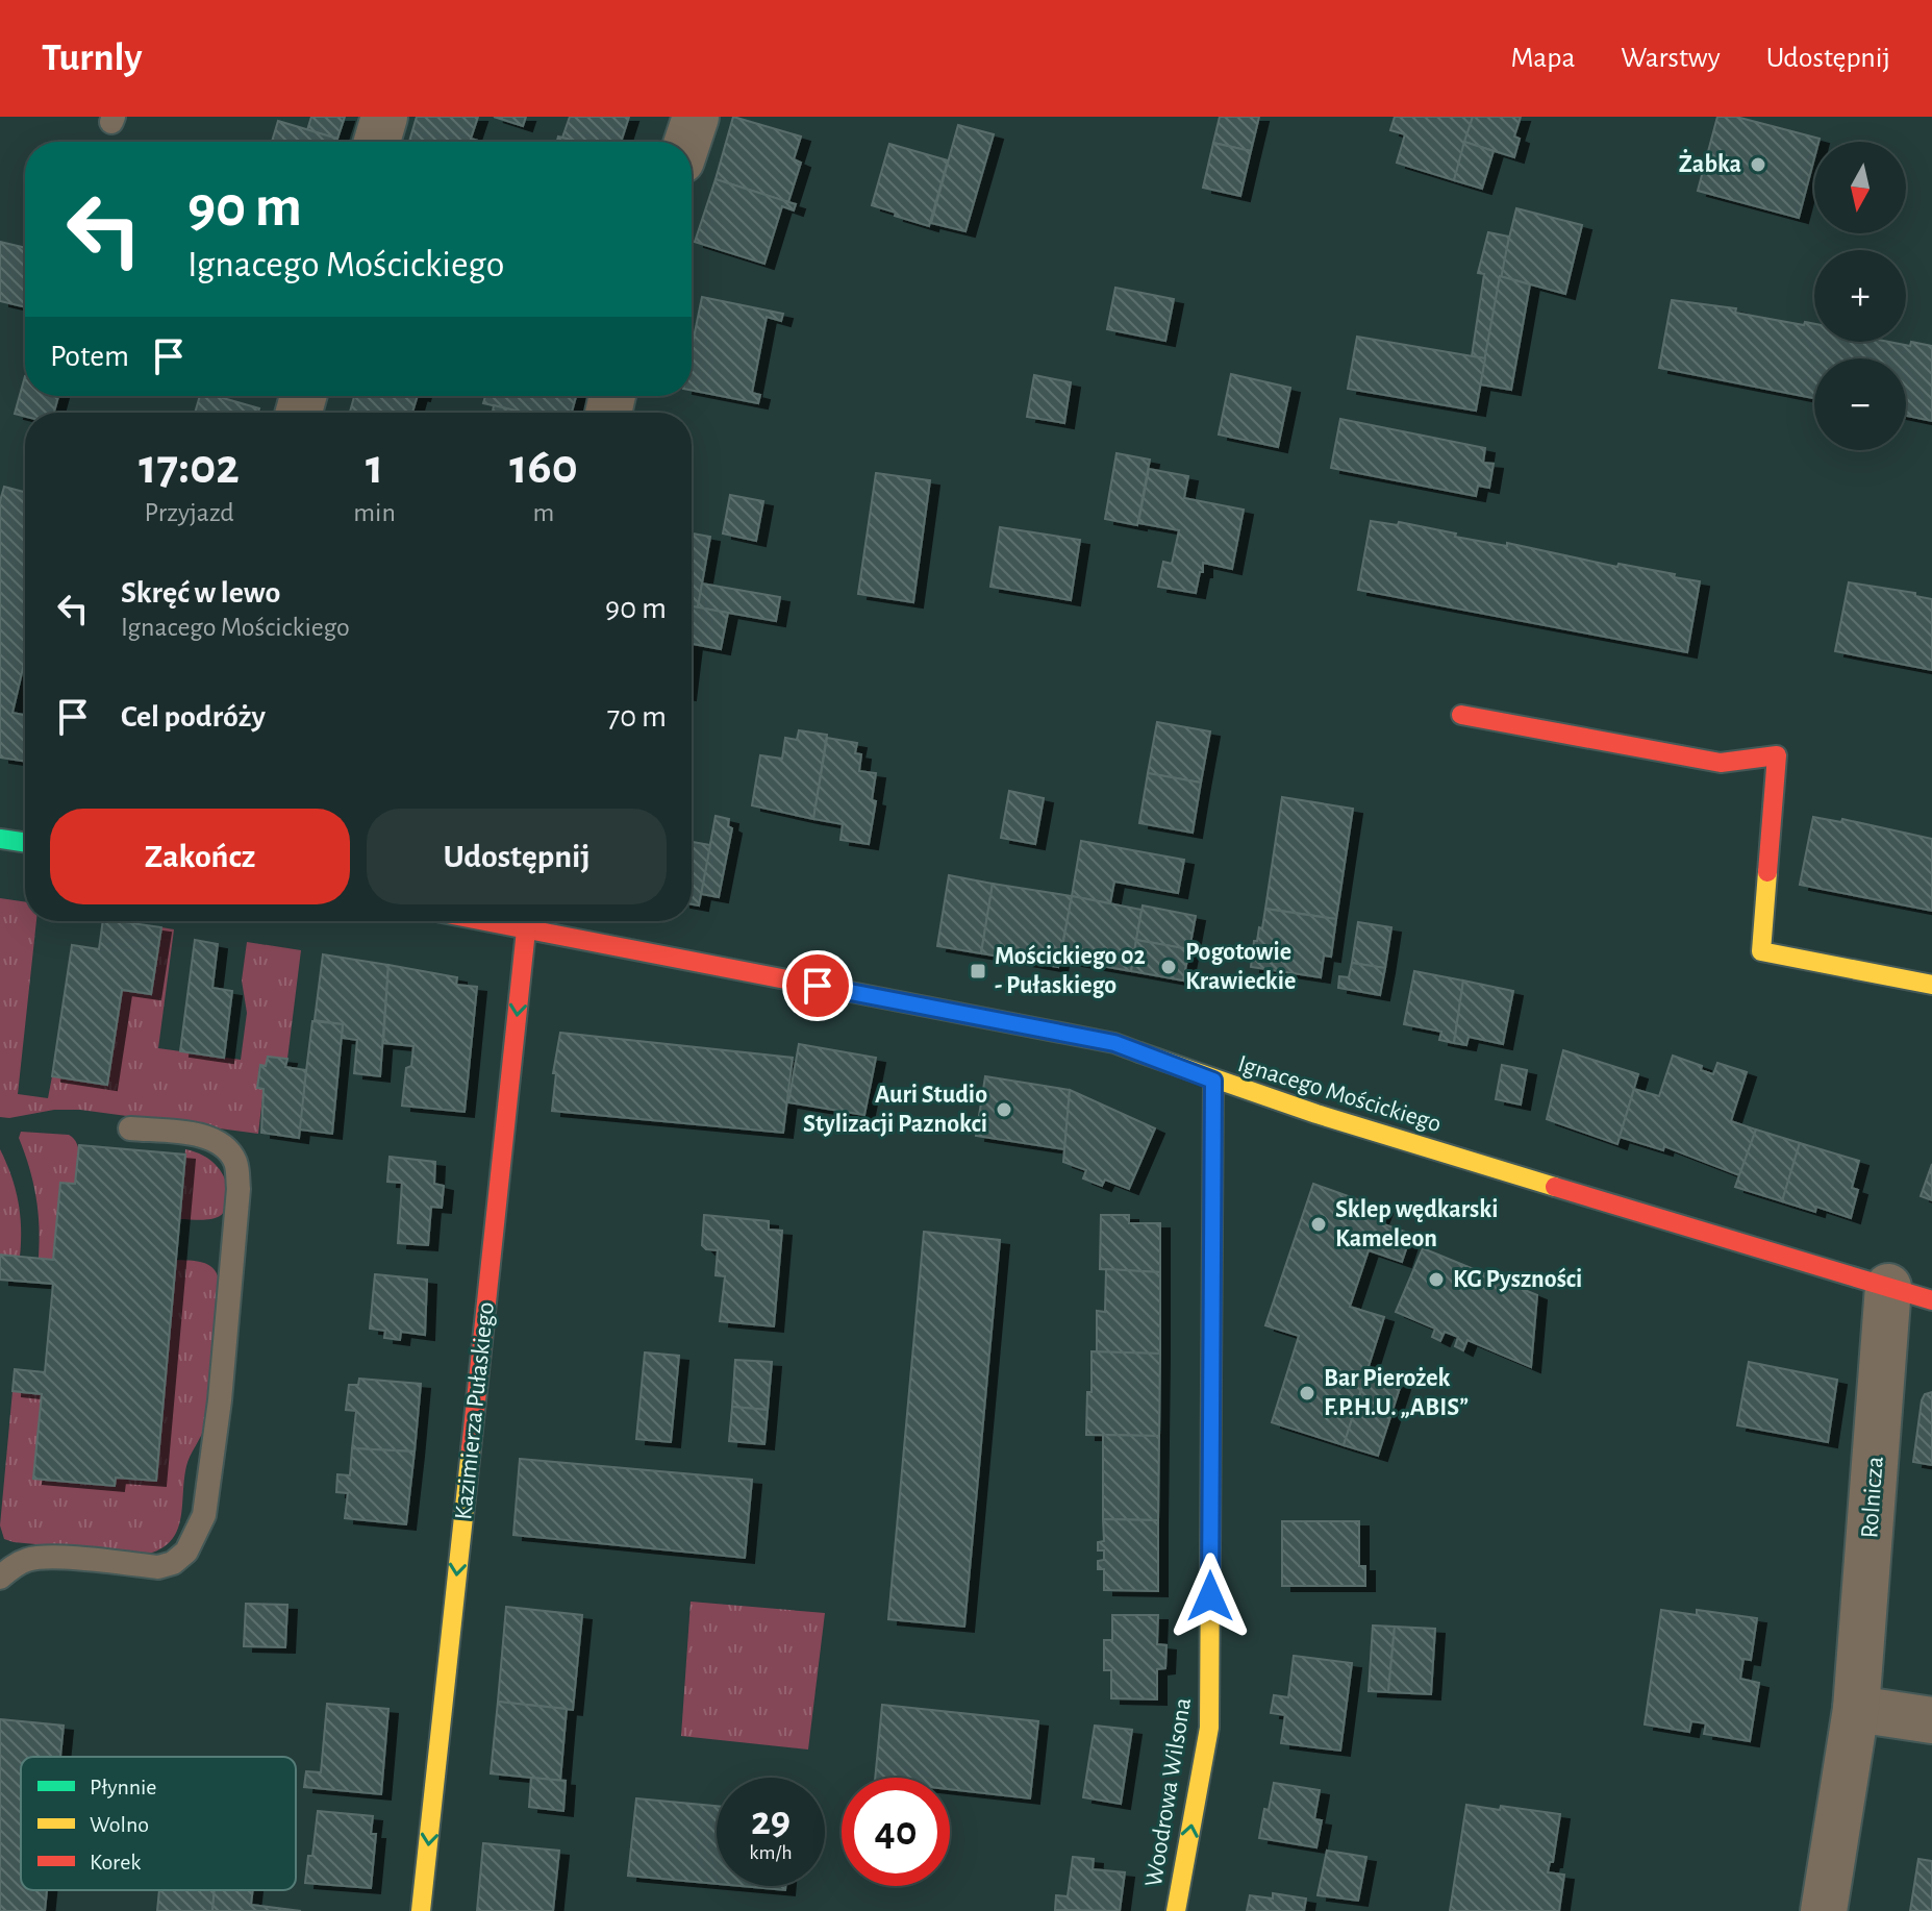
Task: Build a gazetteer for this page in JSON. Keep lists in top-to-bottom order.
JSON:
{
  "streets": {
    "street": [
      "Ignacego Mościckiego",
      "Kazimierza Pułaskiego",
      "Rolnicza",
      "Woodrowa Wilsona"
    ]
  },
  "crossings": [
    ["Ignacego Mościckiego", "Rolnicza"],
    ["Ignacego Mościckiego", "Woodrowa Wilsona"]
  ],
  "one_way": ["Kazimierza Pułaskiego", "Woodrowa Wilsona"],
  "places": {
    "other": [
      "Żabka",
      "Pogotowie Krawieckie",
      "Auri Studio Stylizacji Paznokci",
      "Sklep wędkarski Kameleon",
      "KG Pyszności",
      "Bar Pierożek F.P.H.U. „ABIS”"
    ],
    "transit": ["Mościckiego 02 - Pułaskiego"]
  },
  "legend": ["Płynnie", "Wolno", "Korek"],
  "north": "bottom",
  "page": {
    "header": "Turnly",
    "nav": ["Mapa", "Warstwy", "Udostępnij"],
    "map_buttons": ["+", "−"],
    "turn": ["90 m", "Ignacego Mościckiego"],
    "then": "Potem",
    "eta": [
      "17:02",
      "Przyjazd",
      "1",
      "min",
      "160",
      "m"
    ],
    "list": [
      {
        "name": "Skręć w lewo",
        "note": "Ignacego Mościckiego",
        "value": "90 m"
      },
      {
        "name": "Cel podróży",
        "value": "70 m"
      }
    ],
    "buttons": ["Zakończ", "Udostępnij"],
    "speed": "29 km/h",
    "limit": "40"
  }
}
